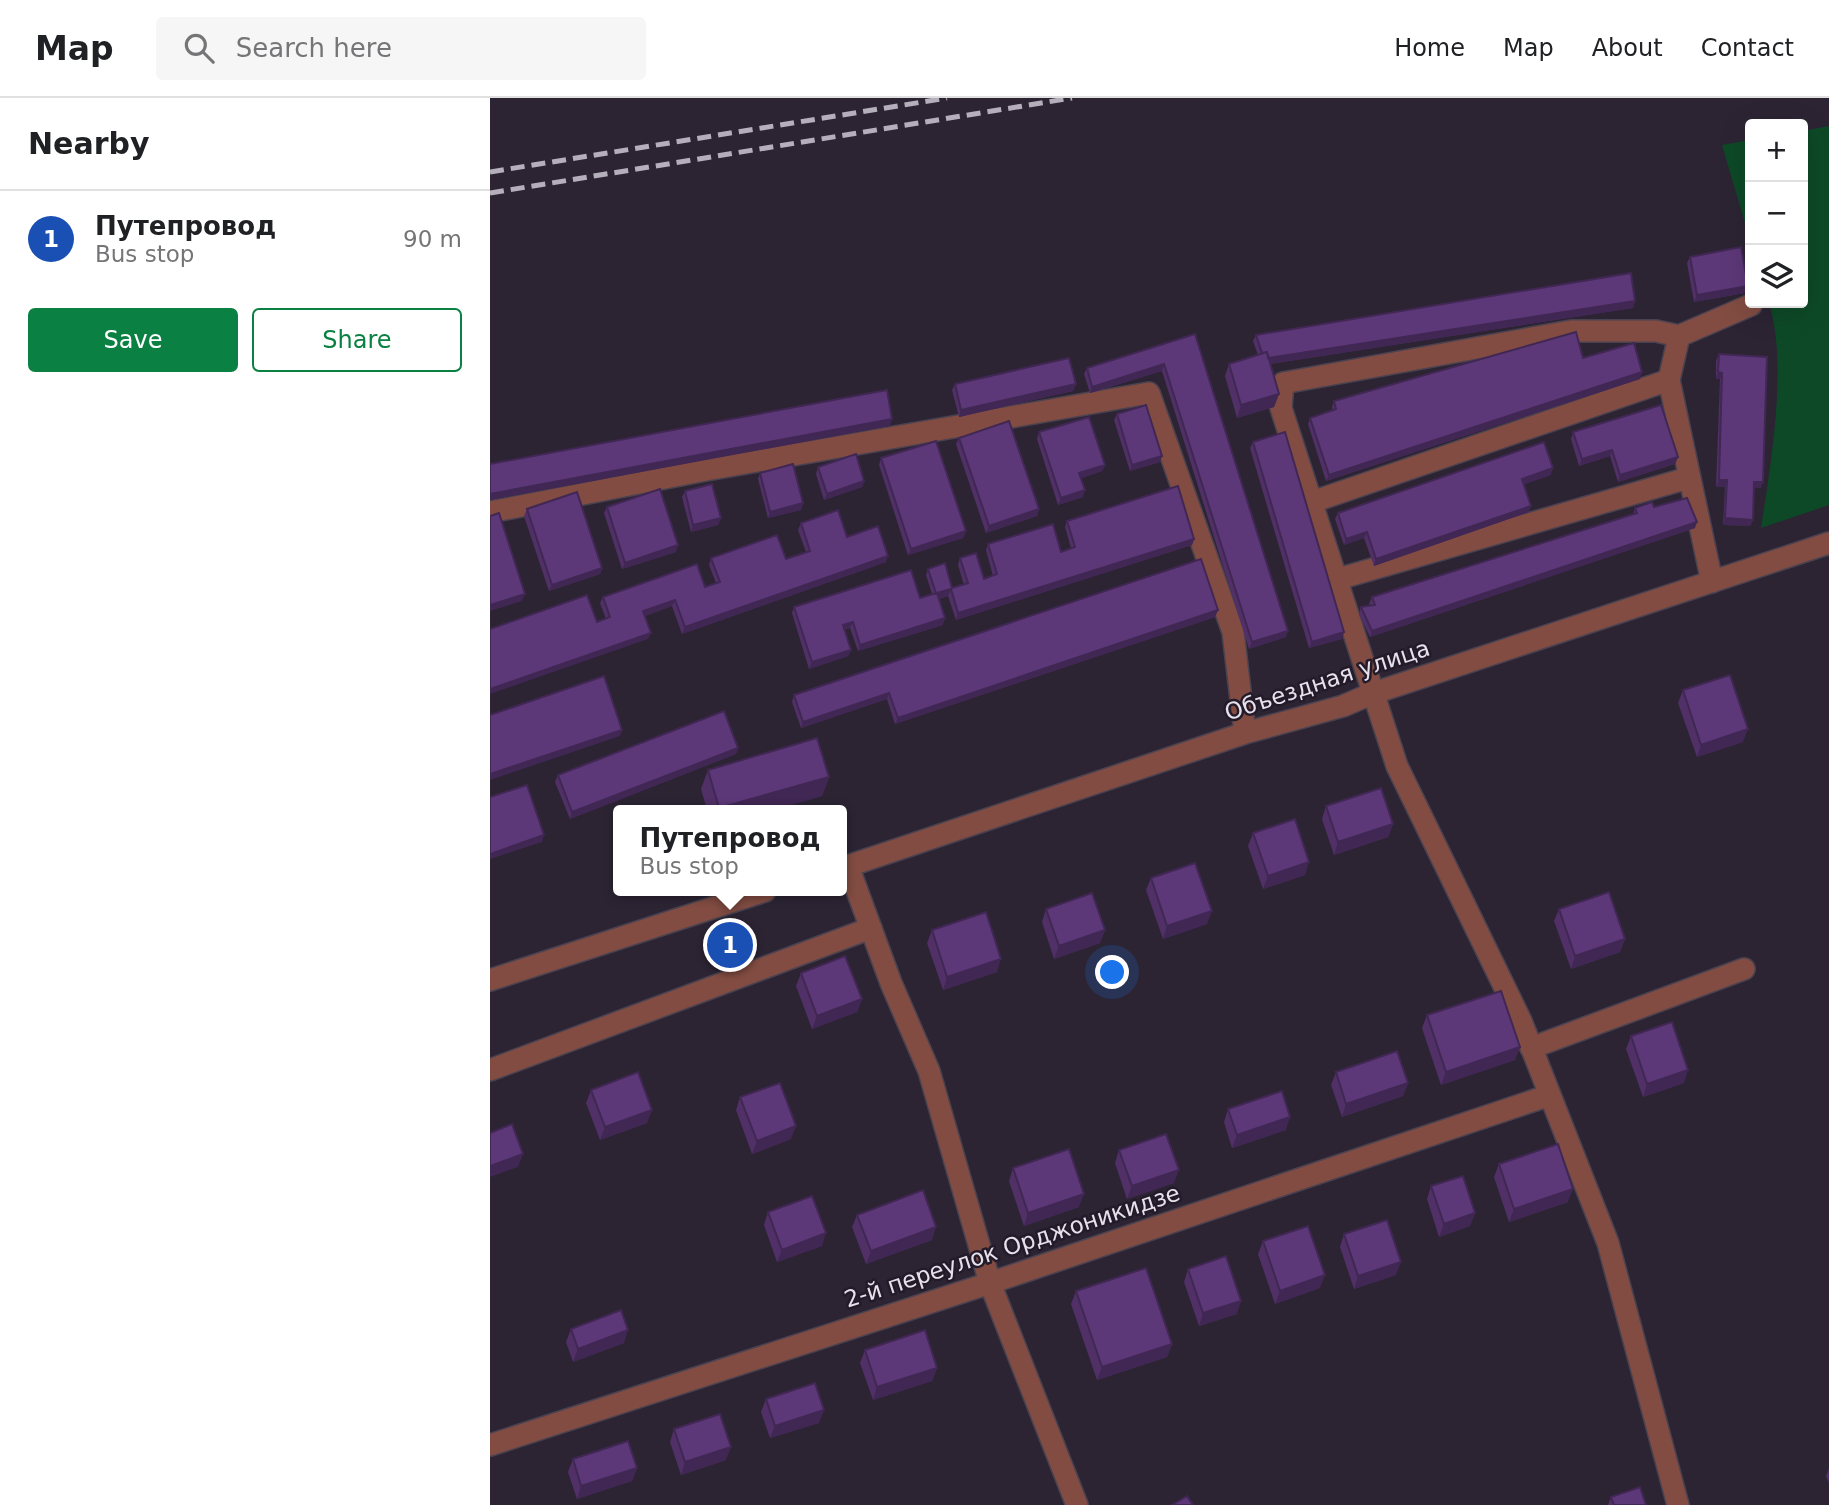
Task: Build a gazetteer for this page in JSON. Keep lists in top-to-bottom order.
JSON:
{
  "streets": {
    "street": ["Объездная улица", "2-й переулок Орджоникидзе"]
  },
  "page": {
    "header": "Map",
    "search": "Search here",
    "nav": [
      "Home",
      "Map",
      "About",
      "Contact"
    ],
    "heading": "Nearby",
    "map_buttons": ["+", "−"],
    "list": [
      {
        "mark": "1",
        "name": "Путепровод",
        "note": "Bus stop",
        "value": "90 m"
      }
    ],
    "buttons": ["Save", "Share"],
    "popup": ["Путепровод", "Bus stop"],
    "pins": "1"
  }
}
